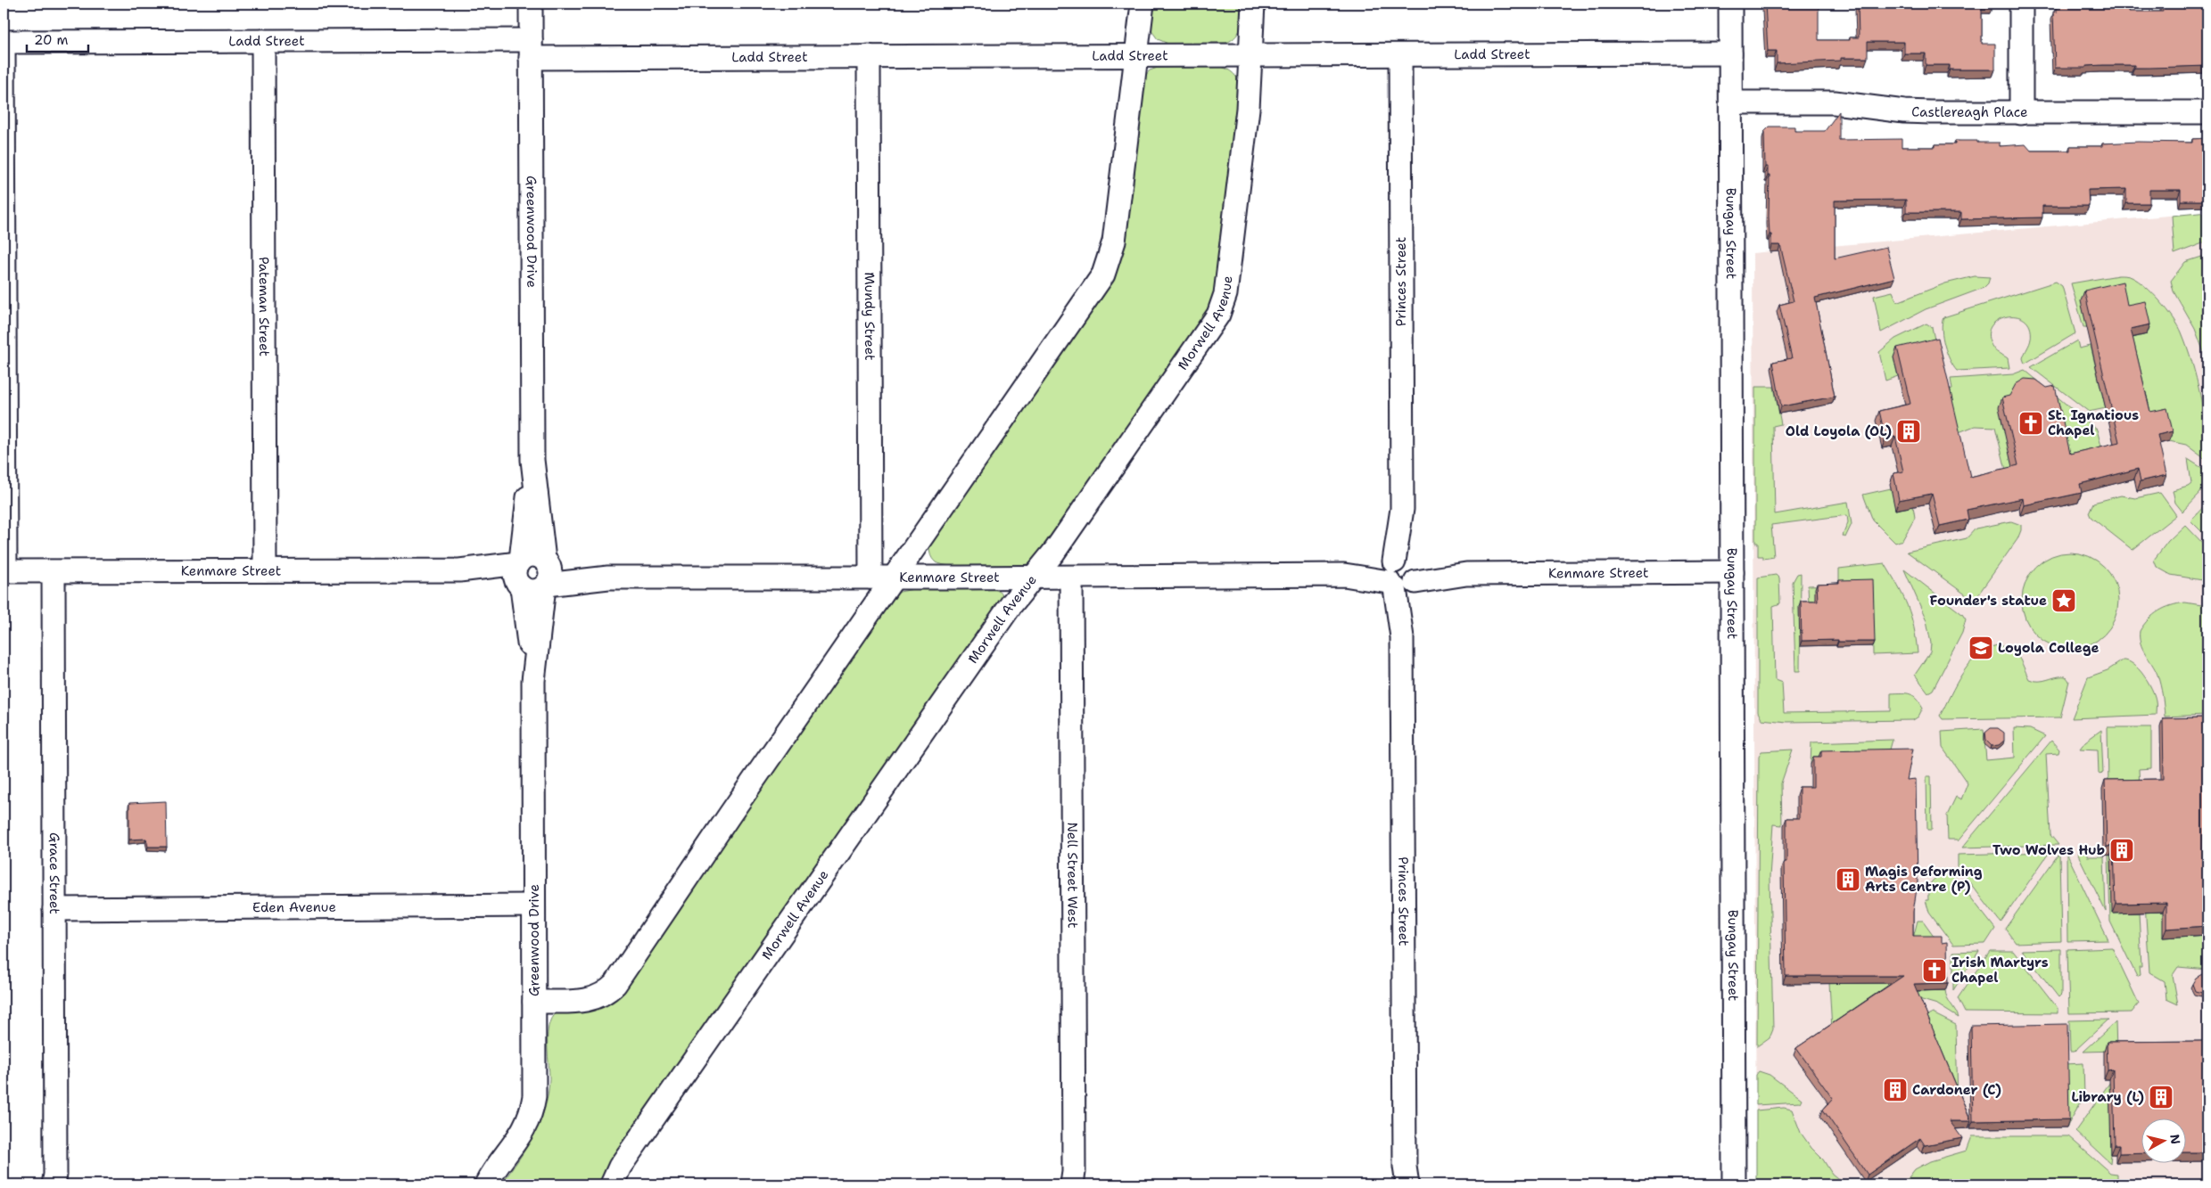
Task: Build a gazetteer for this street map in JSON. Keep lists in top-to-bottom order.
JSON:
{
  "streets": {
    "street": [
      "Ladd Street",
      "Castlereagh Place",
      "Greenwood Drive",
      "Bungay Street",
      "Princes Street",
      "Pateman Street",
      "Mundy Street",
      "Morwell Avenue",
      "Kenmare Street",
      "Grace Street",
      "Nell Street West",
      "Eden Avenue"
    ]
  },
  "crossings": [
    ["Ladd Street", "Greenwood Drive"],
    ["Ladd Street", "Bungay Street"],
    ["Ladd Street", "Princes Street"],
    ["Ladd Street", "Pateman Street"],
    ["Ladd Street", "Mundy Street"],
    ["Ladd Street", "Morwell Avenue"],
    ["Castlereagh Place", "Bungay Street"],
    ["Greenwood Drive", "Kenmare Street"],
    ["Greenwood Drive", "Eden Avenue"],
    ["Bungay Street", "Kenmare Street"],
    ["Princes Street", "Kenmare Street"],
    ["Pateman Street", "Kenmare Street"],
    ["Mundy Street", "Kenmare Street"],
    ["Morwell Avenue", "Kenmare Street"],
    ["Kenmare Street", "Grace Street"],
    ["Kenmare Street", "Nell Street West"],
    ["Grace Street", "Eden Avenue"]
  ],
  "places": {
    "church": ["St. Ignatious Chapel", "Irish Martyrs Chapel"],
    "building": [
      "Old Loyola (OL)",
      "Two Wolves Hub",
      "Magis Peforming Arts Centre (P)",
      "Cardoner (C)",
      "Library (L)"
    ],
    "place": ["Founder's statue"],
    "school or university": ["Loyola College"]
  },
  "scale_bar": "20 m",
  "north": "right"
}
